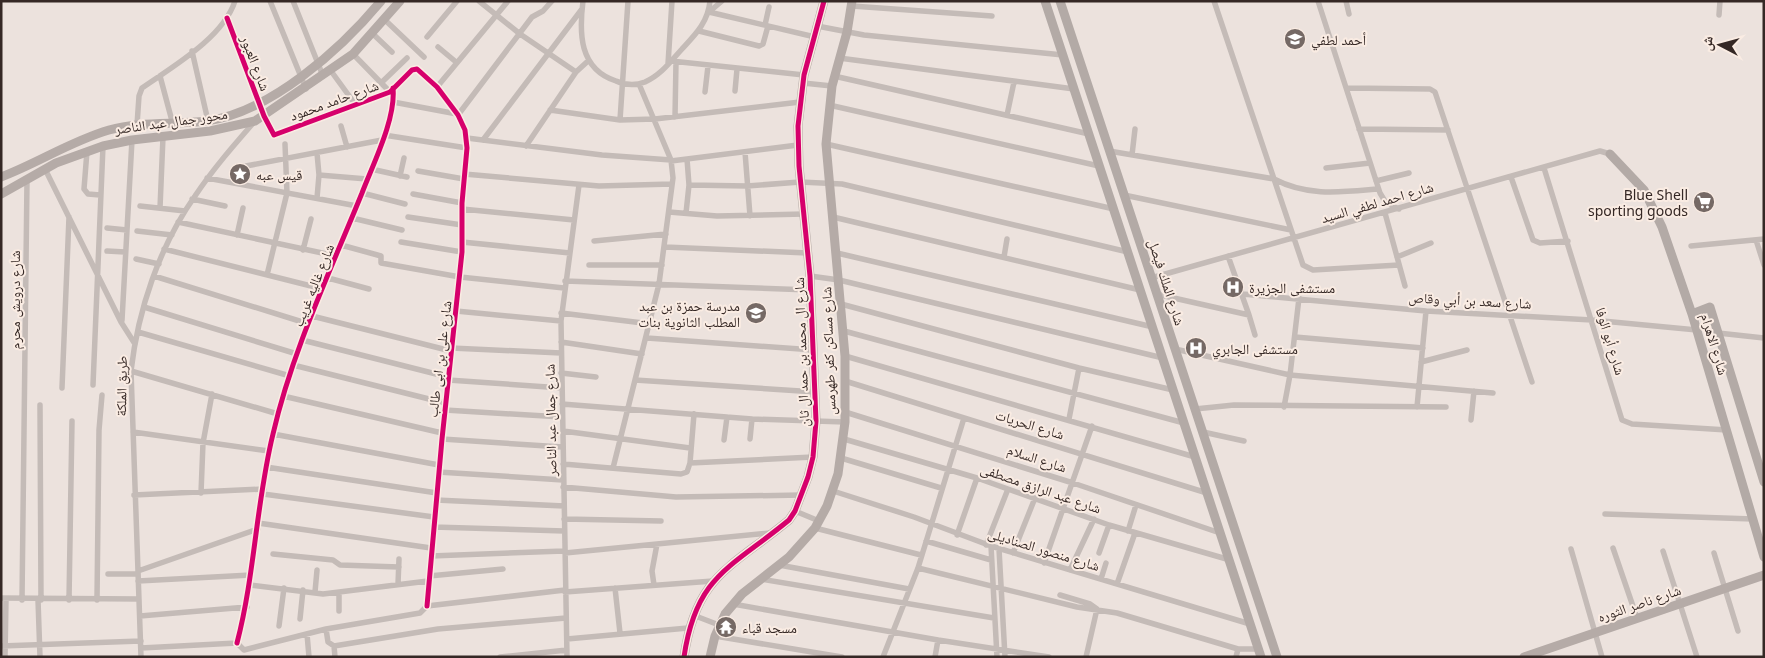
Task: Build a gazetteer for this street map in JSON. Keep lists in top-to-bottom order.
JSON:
{
  "streets": {
    "main road": ["شارع الملك فيصل", "شارع الاهرام"],
    "street": [
      "شارع العبور",
      "شارع حامد محمود",
      "محور جمال عبد الناصر",
      "شارع احمد لطفي السيد",
      "شارع غاليه غريب",
      "شارع درويش محرم",
      "شارع سعد بن أبي وقاص",
      "شارع أبو الوفا",
      "شارع مساكن كفر طهرمس",
      "شارع ال محمد بن حمد ال ثان",
      "شارع على بن ابى طالب",
      "طريق الملكة",
      "شارع جمال عبد الناصر",
      "شارع الحريات",
      "شارع السلام",
      "شارع عبد الرازق مصطفى",
      "شارع منصور الصناديلى",
      "شارع ناصر الثوره"
    ]
  },
  "crossings": [
    ["شارع العبور", "شارع حامد محمود"],
    ["شارع العبور", "محور جمال عبد الناصر"],
    ["شارع العبور", "طريق الملكة"],
    ["شارع حامد محمود", "محور جمال عبد الناصر"],
    ["شارع حامد محمود", "شارع غاليه غريب"],
    ["شارع حامد محمود", "شارع على بن ابى طالب"],
    ["شارع حامد محمود", "طريق الملكة"],
    ["محور جمال عبد الناصر", "شارع درويش محرم"],
    ["محور جمال عبد الناصر", "طريق الملكة"],
    ["شارع احمد لطفي السيد", "شارع الملك فيصل"],
    ["شارع احمد لطفي السيد", "شارع أبو الوفا"],
    ["شارع احمد لطفي السيد", "شارع الاهرام"],
    ["شارع الملك فيصل", "شارع الحريات"],
    ["شارع الملك فيصل", "شارع السلام"],
    ["شارع الملك فيصل", "شارع عبد الرازق مصطفى"],
    ["شارع الملك فيصل", "شارع منصور الصناديلى"],
    ["شارع سعد بن أبي وقاص", "شارع أبو الوفا"],
    ["شارع سعد بن أبي وقاص", "شارع الاهرام"],
    ["شارع أبو الوفا", "شارع الاهرام"],
    ["شارع مساكن كفر طهرمس", "شارع الحريات"],
    ["شارع مساكن كفر طهرمس", "شارع السلام"],
    ["شارع مساكن كفر طهرمس", "شارع عبد الرازق مصطفى"],
    ["شارع مساكن كفر طهرمس", "شارع منصور الصناديلى"]
  ],
  "places": {
    "school or university": ["أحمد لطفي", "مدرسة حمزة بن عبد المطلب الثانوية بنات"],
    "place": ["قيس عبه"],
    "supermarket": ["Blue Shell sporting goods"],
    "hospital": ["مستشفى الجزيرة", "مستشفى الجابري"],
    "temple": ["مسجد قباء"]
  },
  "north": "left"
}
